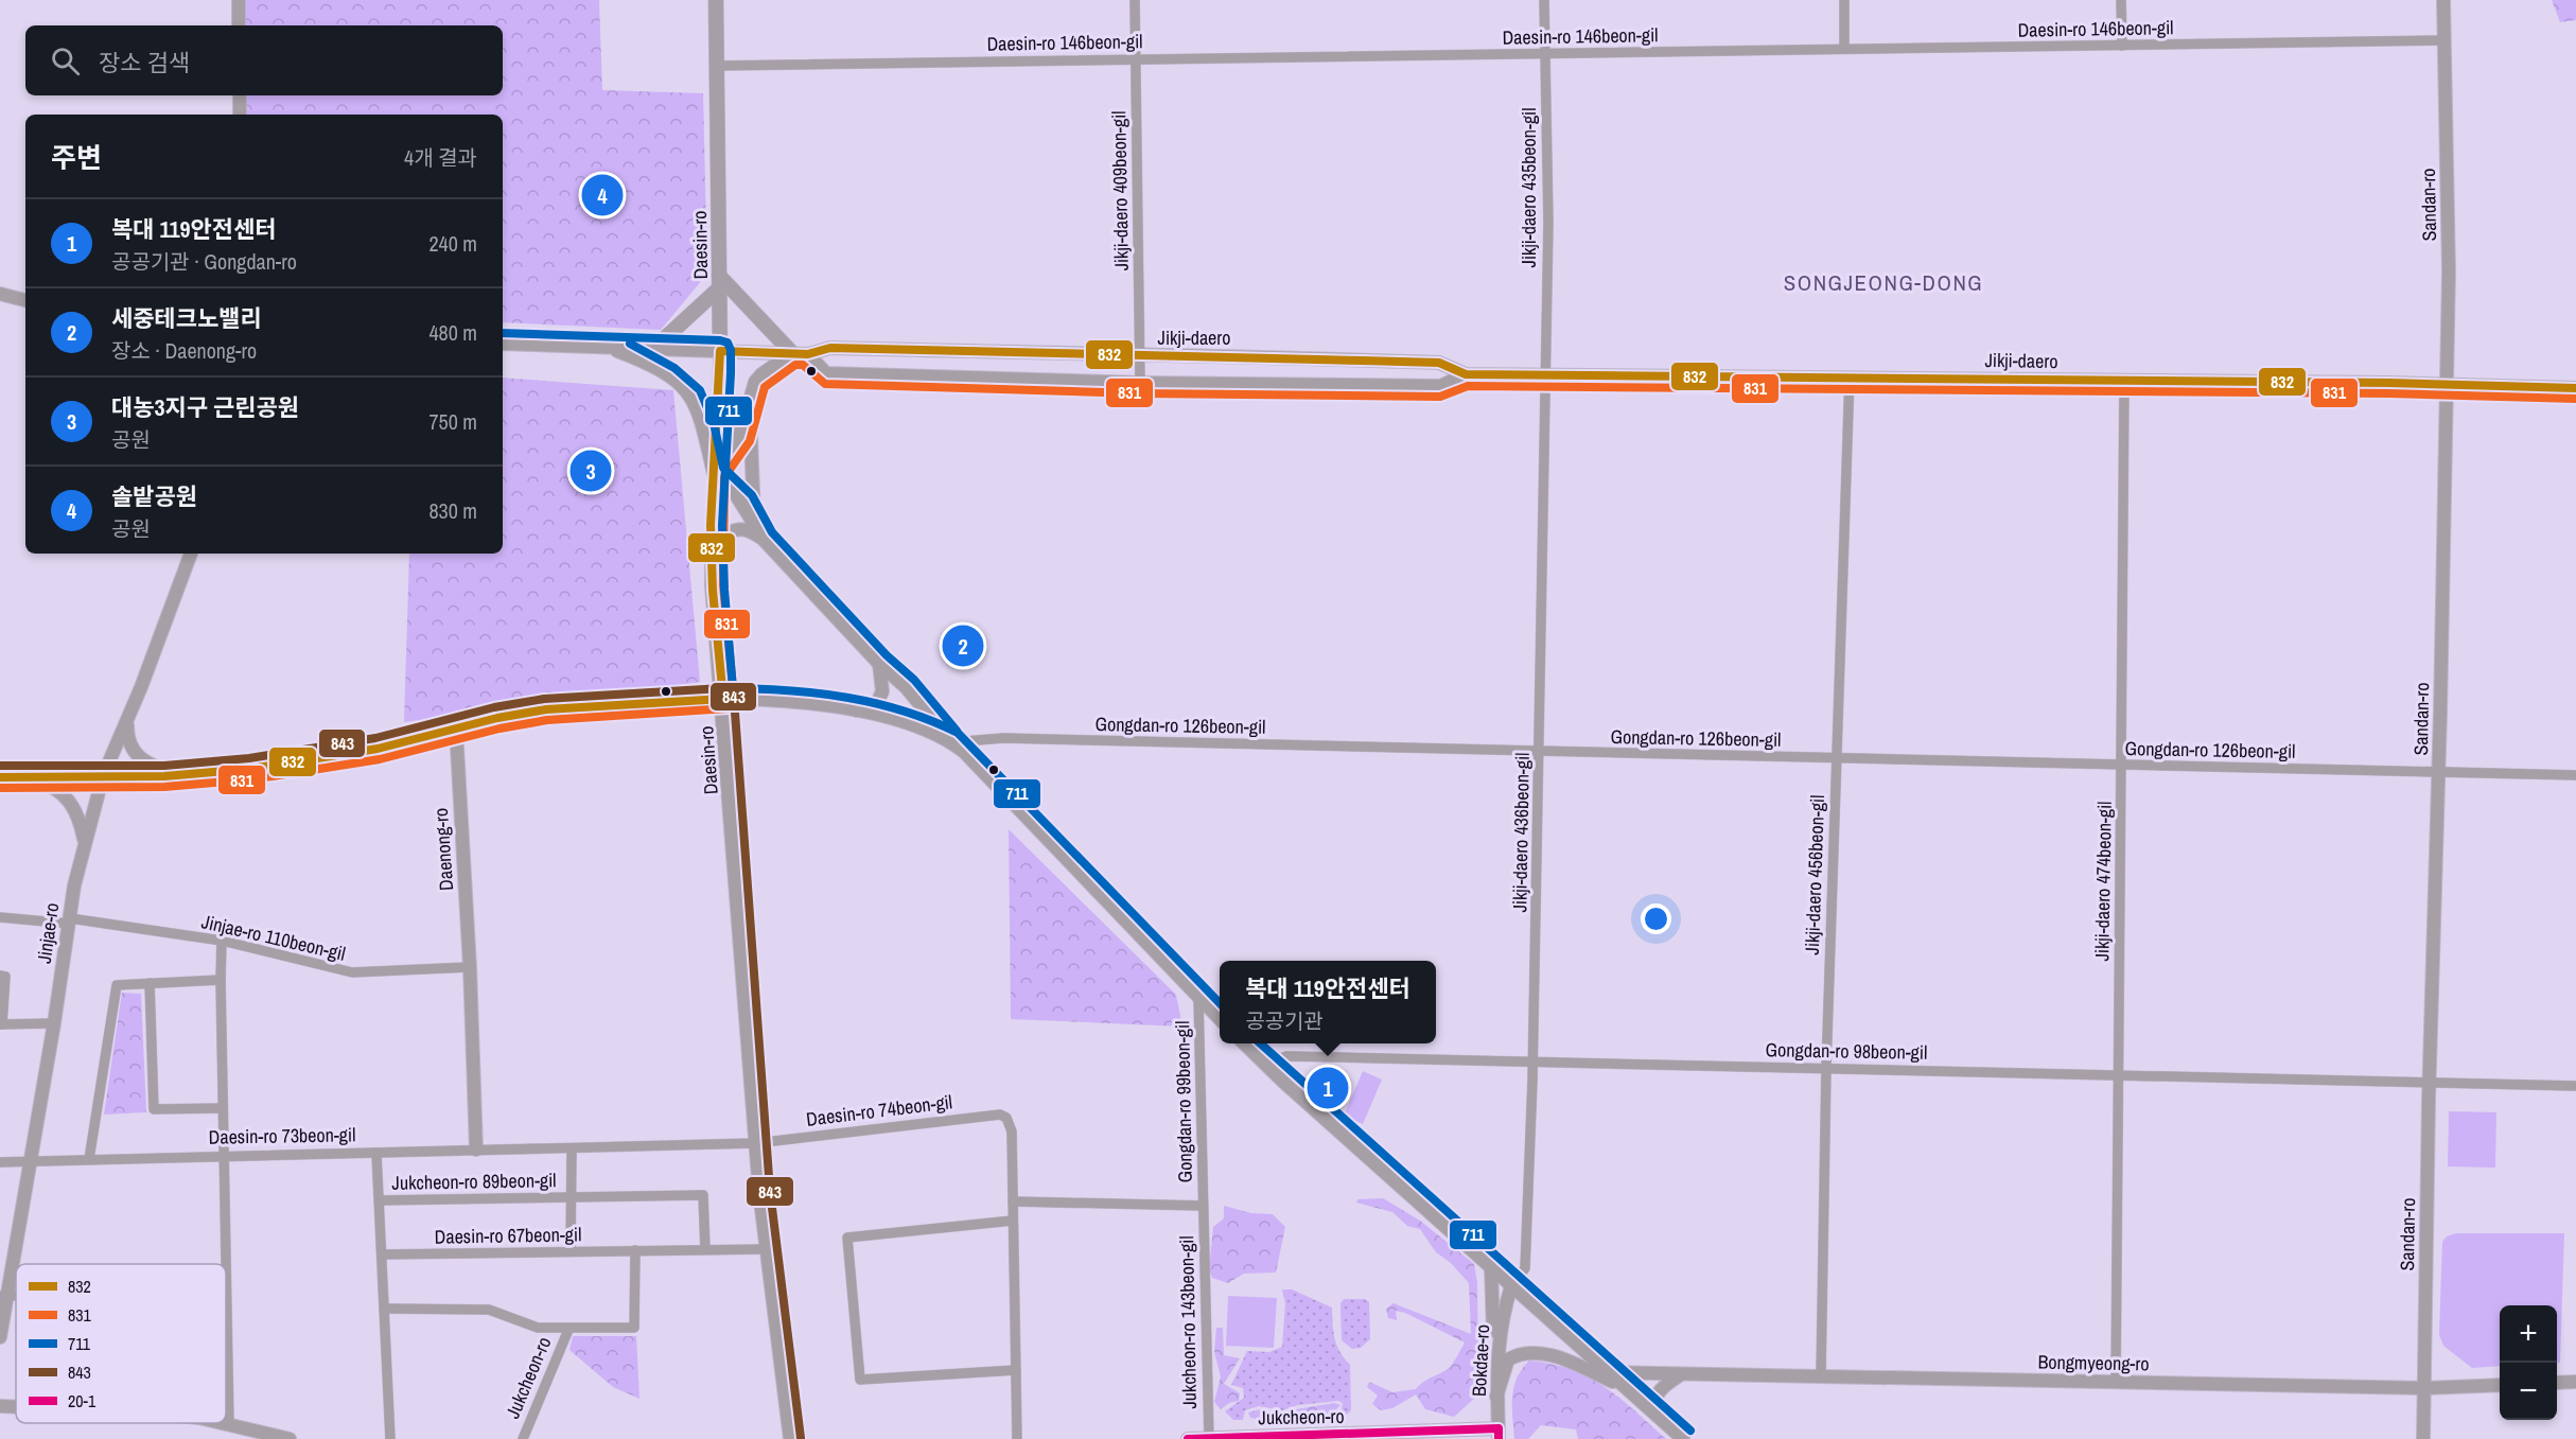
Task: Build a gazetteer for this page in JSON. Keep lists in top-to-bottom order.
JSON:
{
  "streets": {
    "main road": ["Daesin-ro"],
    "street": [
      "Daesin-ro 146beon-gil",
      "Jikji-daero 435beon-gil",
      "Jikji-daero 409beon-gil",
      "Sandan-ro",
      "Jikji-daero",
      "Gongdan-ro 126beon-gil",
      "Jikji-daero 436beon-gil",
      "Daenong-ro",
      "Jikji-daero 456beon-gil",
      "Jikji-daero 474beon-gil",
      "Jinjae-ro",
      "Jinjae-ro 110beon-gil",
      "Gongdan-ro 98beon-gil",
      "Gongdan-ro 99beon-gil",
      "Daesin-ro 74beon-gil",
      "Daesin-ro 73beon-gil",
      "Jukcheon-ro 89beon-gil",
      "Daesin-ro 67beon-gil",
      "Jukcheon-ro 143beon-gil",
      "Bokdae-ro",
      "Bongmyeong-ro",
      "Jukcheon-ro"
    ]
  },
  "crossings": [
    ["Daesin-ro 146beon-gil", "Jikji-daero 435beon-gil"],
    ["Daesin-ro 146beon-gil", "Jikji-daero 409beon-gil"],
    ["Daesin-ro 146beon-gil", "Sandan-ro"],
    ["Daesin-ro 146beon-gil", "Daesin-ro"],
    ["Jikji-daero 435beon-gil", "Jikji-daero"],
    ["Jikji-daero 435beon-gil", "Jikji-daero 436beon-gil"],
    ["Jikji-daero 409beon-gil", "Jikji-daero"],
    ["Sandan-ro", "Jikji-daero"],
    ["Sandan-ro", "Gongdan-ro 126beon-gil"],
    ["Sandan-ro", "Gongdan-ro 98beon-gil"],
    ["Sandan-ro", "Bongmyeong-ro"],
    ["Daesin-ro", "Jikji-daero"],
    ["Daesin-ro", "Daesin-ro 74beon-gil"],
    ["Daesin-ro", "Daesin-ro 73beon-gil"],
    ["Daesin-ro", "Daesin-ro 67beon-gil"],
    ["Jikji-daero", "Jikji-daero 436beon-gil"],
    ["Jikji-daero", "Jikji-daero 456beon-gil"],
    ["Jikji-daero", "Jikji-daero 474beon-gil"],
    ["Gongdan-ro 126beon-gil", "Jikji-daero 436beon-gil"],
    ["Gongdan-ro 126beon-gil", "Jikji-daero 456beon-gil"],
    ["Gongdan-ro 126beon-gil", "Jikji-daero 474beon-gil"],
    ["Jikji-daero 436beon-gil", "Gongdan-ro 98beon-gil"],
    ["Jikji-daero 436beon-gil", "Bokdae-ro"],
    ["Daenong-ro", "Jinjae-ro 110beon-gil"],
    ["Jikji-daero 456beon-gil", "Gongdan-ro 98beon-gil"],
    ["Jikji-daero 456beon-gil", "Bongmyeong-ro"],
    ["Jikji-daero 474beon-gil", "Gongdan-ro 98beon-gil"],
    ["Jikji-daero 474beon-gil", "Bongmyeong-ro"],
    ["Jinjae-ro", "Jinjae-ro 110beon-gil"],
    ["Jinjae-ro", "Daesin-ro 73beon-gil"],
    ["Gongdan-ro 99beon-gil", "Jukcheon-ro 143beon-gil"],
    ["Daesin-ro 74beon-gil", "Daesin-ro 73beon-gil"],
    ["Daesin-ro 73beon-gil", "Jukcheon-ro 89beon-gil"],
    ["Jukcheon-ro 89beon-gil", "Daesin-ro 67beon-gil"],
    ["Jukcheon-ro 143beon-gil", "Jukcheon-ro"],
    ["Bokdae-ro", "Jukcheon-ro"]
  ],
  "districts": ["SONGJEONG-DONG"],
  "lines": [
    "transit line 711",
    "transit line 832",
    "transit line 831",
    "transit line 843",
    "transit line 20-1"
  ],
  "legend": [
    "832",
    "831",
    "711",
    "843",
    "20-1"
  ],
  "page": {
    "search": "장소 검색",
    "heading": ["주변", "4개 결과"],
    "pins": [
      "4",
      "3",
      "2",
      "1"
    ],
    "list": [
      {
        "mark": "1",
        "name": "복대 119안전센터",
        "note": "공공기관 · Gongdan-ro",
        "value": "240 m"
      },
      {
        "mark": "2",
        "name": "세중테크노밸리",
        "note": "장소 · Daenong-ro",
        "value": "480 m"
      },
      {
        "mark": "3",
        "name": "대농3지구 근린공원",
        "note": "공원",
        "value": "750 m"
      },
      {
        "mark": "4",
        "name": "솔밭공원",
        "note": "공원",
        "value": "830 m"
      }
    ],
    "popup": ["복대 119안전센터", "공공기관"],
    "map_buttons": ["+", "−"]
  }
}
